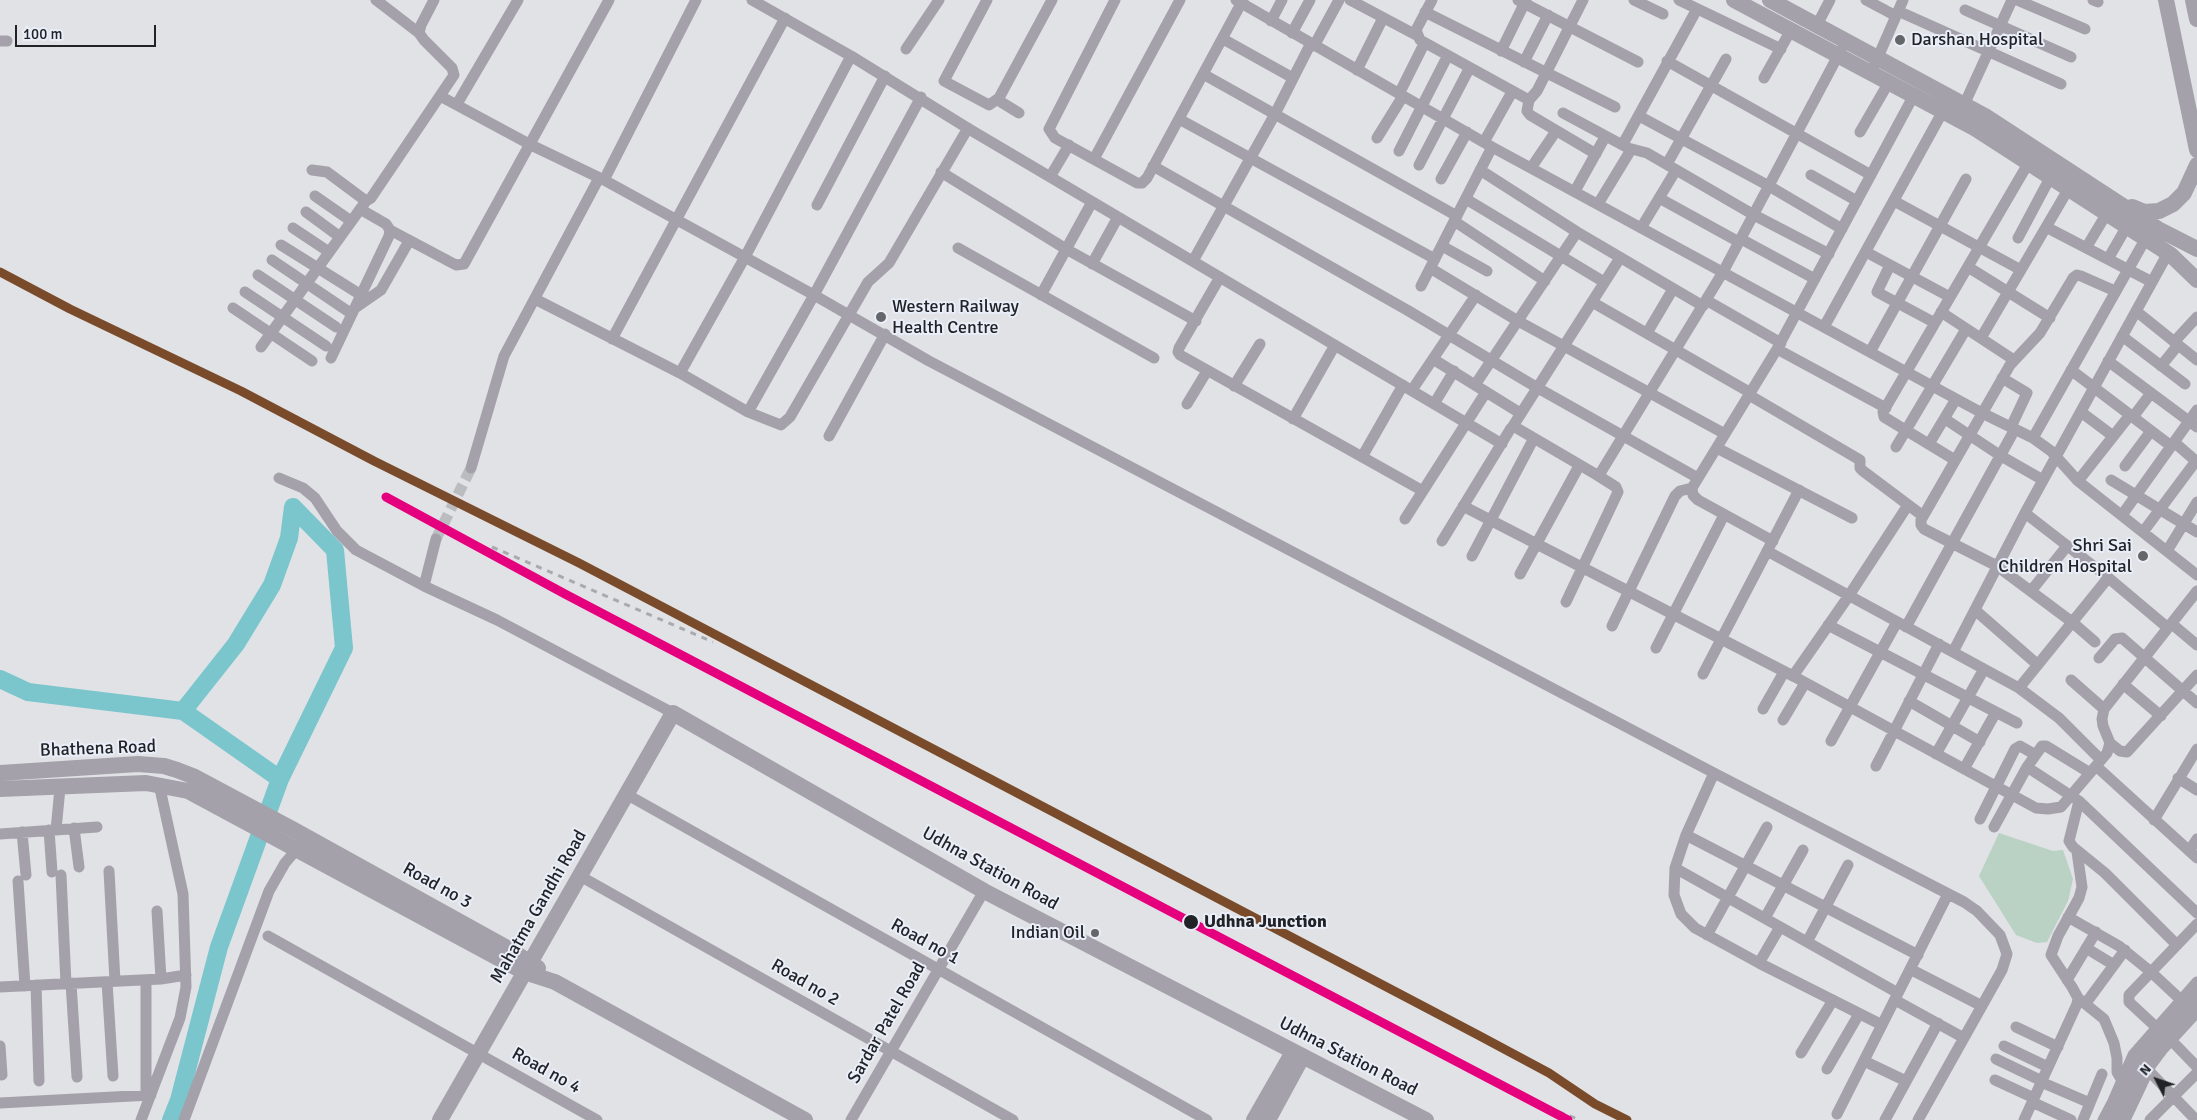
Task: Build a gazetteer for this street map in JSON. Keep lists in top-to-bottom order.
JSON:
{
  "streets": {
    "street": [
      "Bhathena Road",
      "Udhna Station Road",
      "Road no 3",
      "Mahatma Gandhi Road",
      "Road no 1",
      "Road no 2",
      "Sardar Patel Road",
      "Road no 4"
    ]
  },
  "crossings": [
    ["Bhathena Road", "Road no 3"],
    ["Udhna Station Road", "Mahatma Gandhi Road"],
    ["Udhna Station Road", "Sardar Patel Road"],
    ["Road no 3", "Mahatma Gandhi Road"],
    ["Mahatma Gandhi Road", "Road no 1"],
    ["Mahatma Gandhi Road", "Road no 2"],
    ["Mahatma Gandhi Road", "Road no 4"],
    ["Road no 1", "Sardar Patel Road"],
    ["Road no 2", "Sardar Patel Road"]
  ],
  "places": [
    "Darshan Hospital",
    "Western Railway Health Centre",
    "Shri Sai Children Hospital",
    "Udhna Junction",
    "Indian Oil"
  ],
  "scale_bar": "100 m",
  "north": "top left"
}
